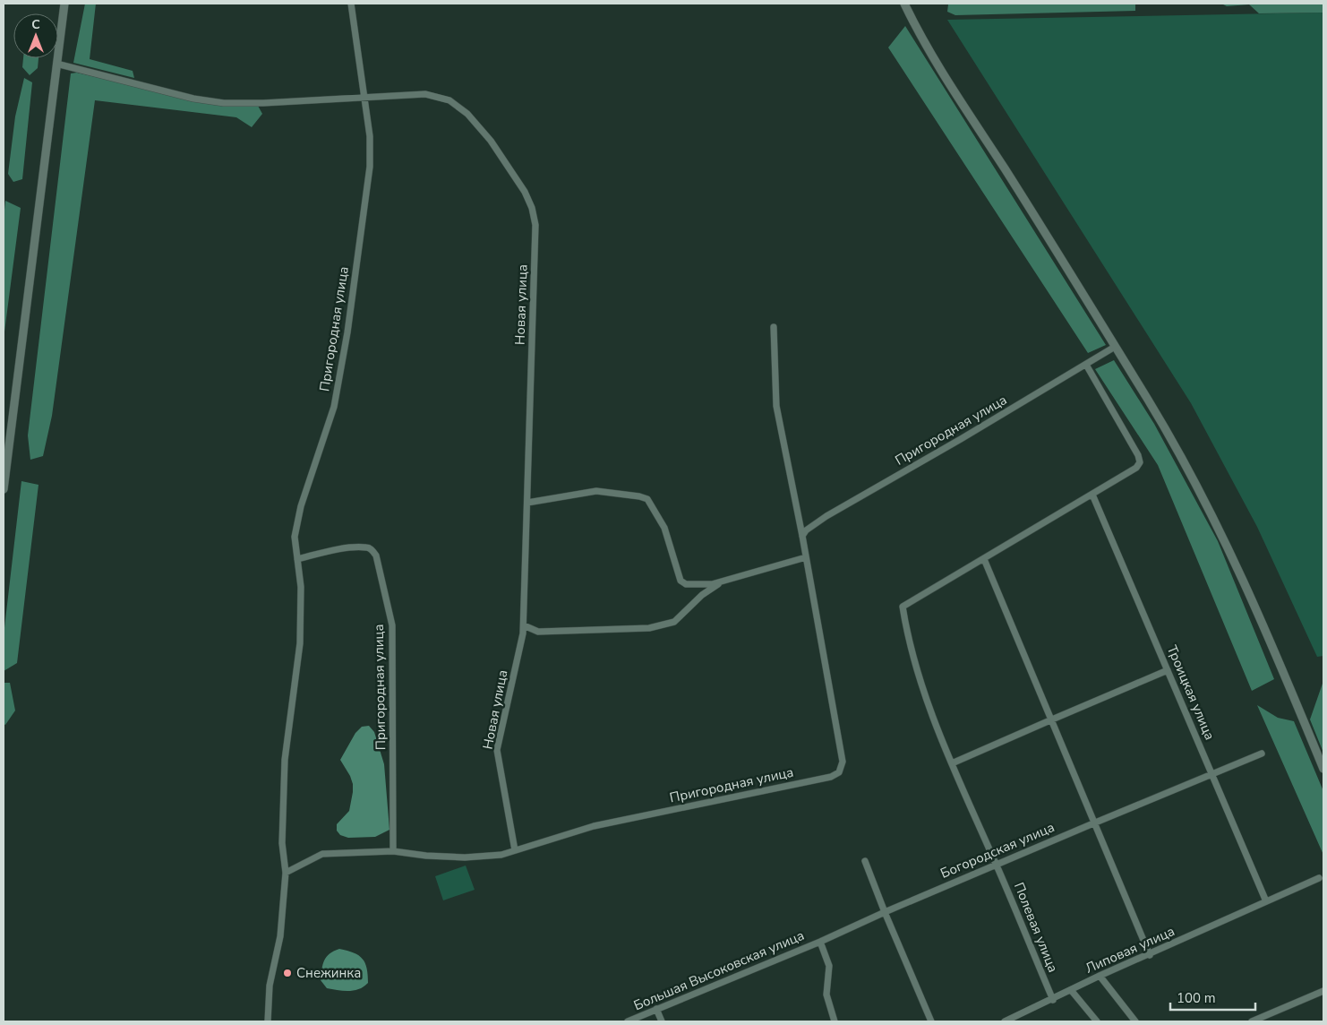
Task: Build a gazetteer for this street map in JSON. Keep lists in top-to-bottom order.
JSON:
{
  "streets": {
    "street": [
      "Новая улица",
      "Пригородная улица",
      "Троицкая улица",
      "Богородская улица",
      "Полевая улица",
      "Липовая улица",
      "Большая Высоковская улица"
    ]
  },
  "crossings": [
    ["Новая улица", "Пригородная улица"],
    ["Троицкая улица", "Богородская улица"],
    ["Троицкая улица", "Липовая улица"],
    ["Богородская улица", "Полевая улица"],
    ["Богородская улица", "Большая Высоковская улица"],
    ["Полевая улица", "Липовая улица"]
  ],
  "places": ["Снежинка"],
  "scale_bar": "100 m",
  "north": "top"
}
